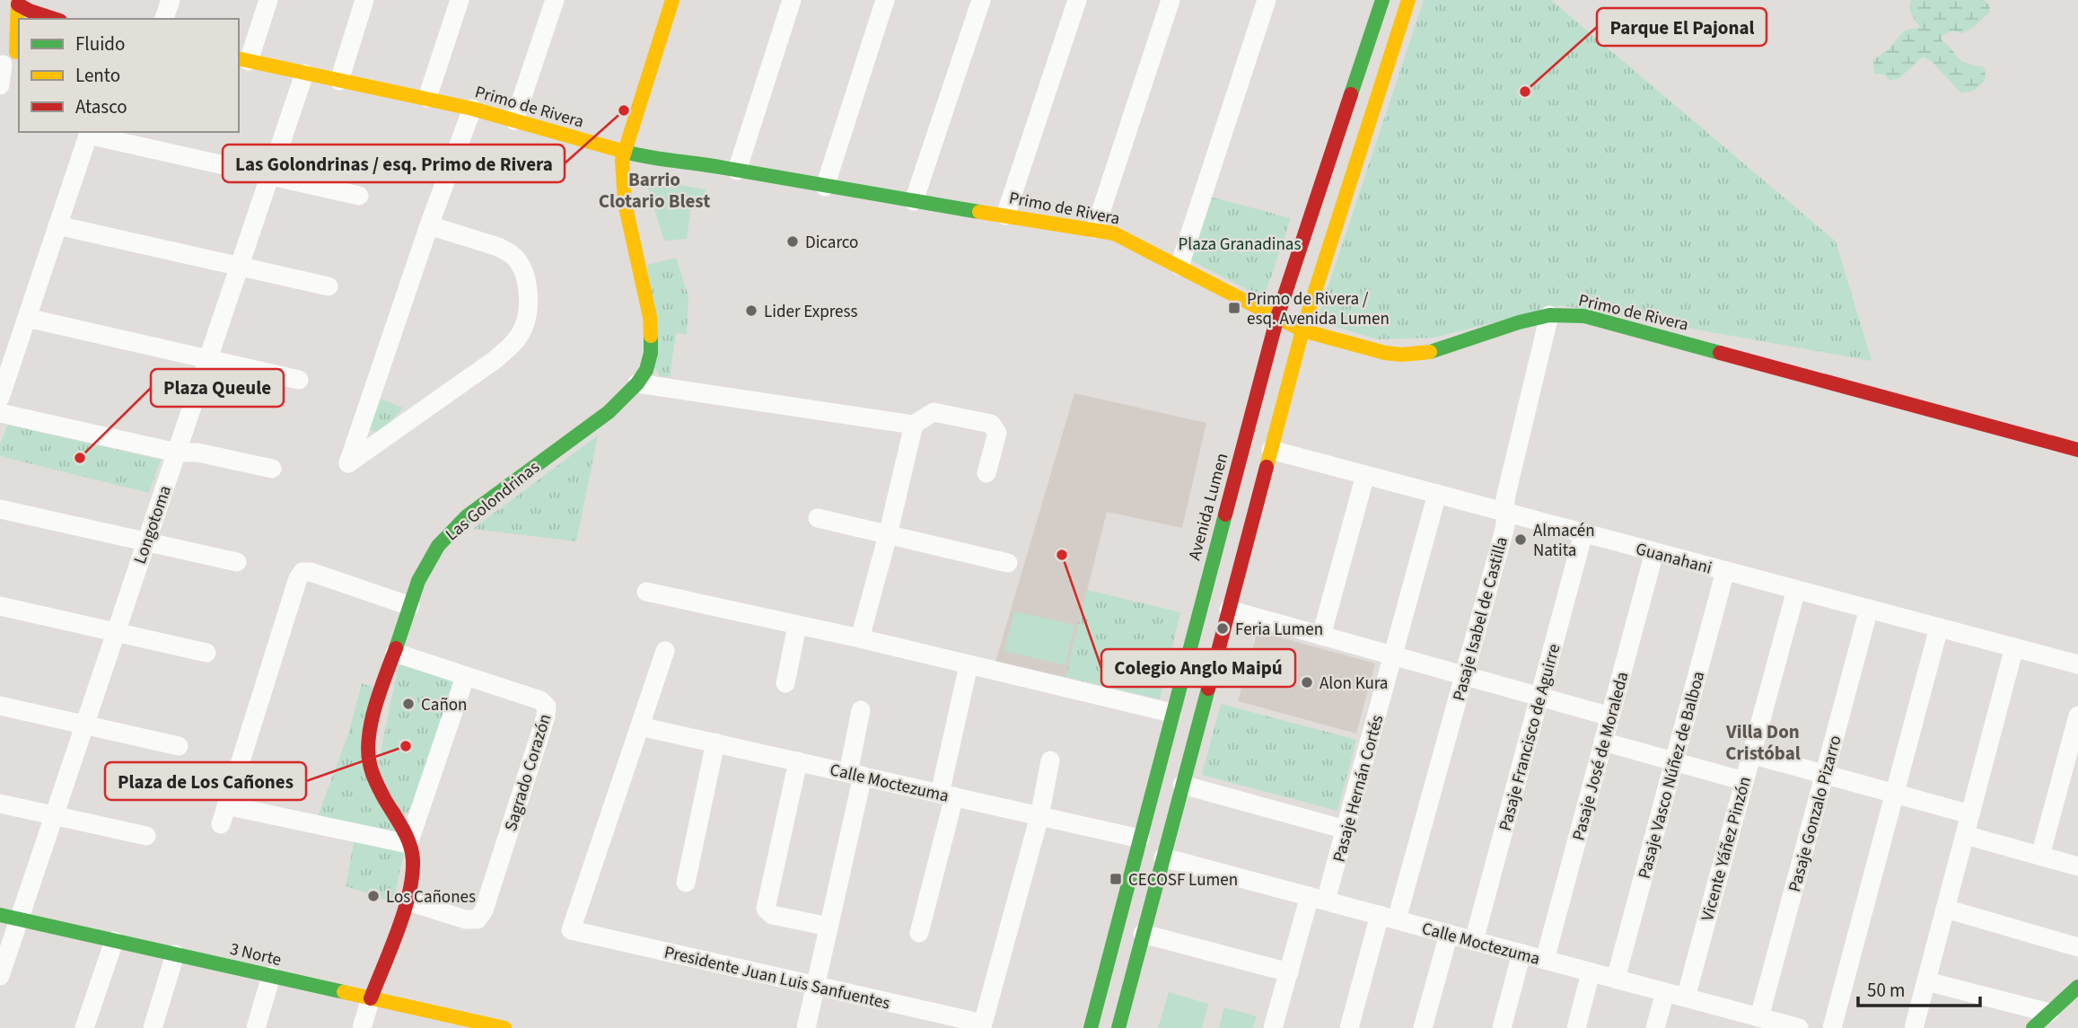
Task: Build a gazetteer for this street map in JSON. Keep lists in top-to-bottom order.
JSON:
{
  "streets": {
    "street": [
      "Primo de Rivera",
      "Las Golondrinas",
      "Avenida Lumen",
      "Longotoma",
      "Guanahani",
      "Pasaje Isabel de Castilla",
      "Pasaje Francisco de Aguirre",
      "Pasaje José de Moraleda",
      "Sagrado Corazón",
      "Pasaje Vasco Núñez de Balboa",
      "Calle Moctezuma",
      "Pasaje Hernán Cortés",
      "Pasaje Gonzalo Pizarro",
      "Vicente Yáñez Pinzón",
      "3 Norte",
      "Presidente Juan Luis Sanfuentes"
    ]
  },
  "crossings": [
    ["Primo de Rivera", "Las Golondrinas"],
    ["Primo de Rivera", "Avenida Lumen"],
    ["Primo de Rivera", "Longotoma"],
    ["Primo de Rivera", "Pasaje Isabel de Castilla"],
    ["Las Golondrinas", "Sagrado Corazón"],
    ["Las Golondrinas", "3 Norte"],
    ["Avenida Lumen", "Calle Moctezuma"],
    ["Longotoma", "3 Norte"],
    ["Guanahani", "Pasaje Isabel de Castilla"],
    ["Guanahani", "Pasaje Francisco de Aguirre"],
    ["Guanahani", "Pasaje José de Moraleda"],
    ["Guanahani", "Pasaje Vasco Núñez de Balboa"],
    ["Guanahani", "Pasaje Hernán Cortés"],
    ["Guanahani", "Pasaje Gonzalo Pizarro"],
    ["Guanahani", "Vicente Yáñez Pinzón"],
    ["Pasaje Isabel de Castilla", "Calle Moctezuma"],
    ["Pasaje Francisco de Aguirre", "Calle Moctezuma"],
    ["Pasaje José de Moraleda", "Calle Moctezuma"],
    ["Pasaje Vasco Núñez de Balboa", "Calle Moctezuma"],
    ["Calle Moctezuma", "Pasaje Hernán Cortés"],
    ["Calle Moctezuma", "Pasaje Gonzalo Pizarro"],
    ["Calle Moctezuma", "Vicente Yáñez Pinzón"],
    ["Calle Moctezuma", "Presidente Juan Luis Sanfuentes"]
  ],
  "districts": ["Barrio Clotario Blest", "Villa Don Cristóbal"],
  "parks": ["Plaza Granadinas"],
  "places": {
    "other": [
      "Parque El Pajonal",
      "Las Golondrinas / esq. Primo de Rivera",
      "Dicarco",
      "Lider Express",
      "Plaza Queule",
      "Almacén Natita",
      "Colegio Anglo Maipú",
      "Feria Lumen",
      "Alon Kura",
      "Cañon",
      "Plaza de Los Cañones",
      "Los Cañones"
    ],
    "transit": ["Primo de Rivera / esq. Avenida Lumen", "CECOSF Lumen"]
  },
  "legend": ["Fluido", "Lento", "Atasco"],
  "scale_bar": "50 m"
}
